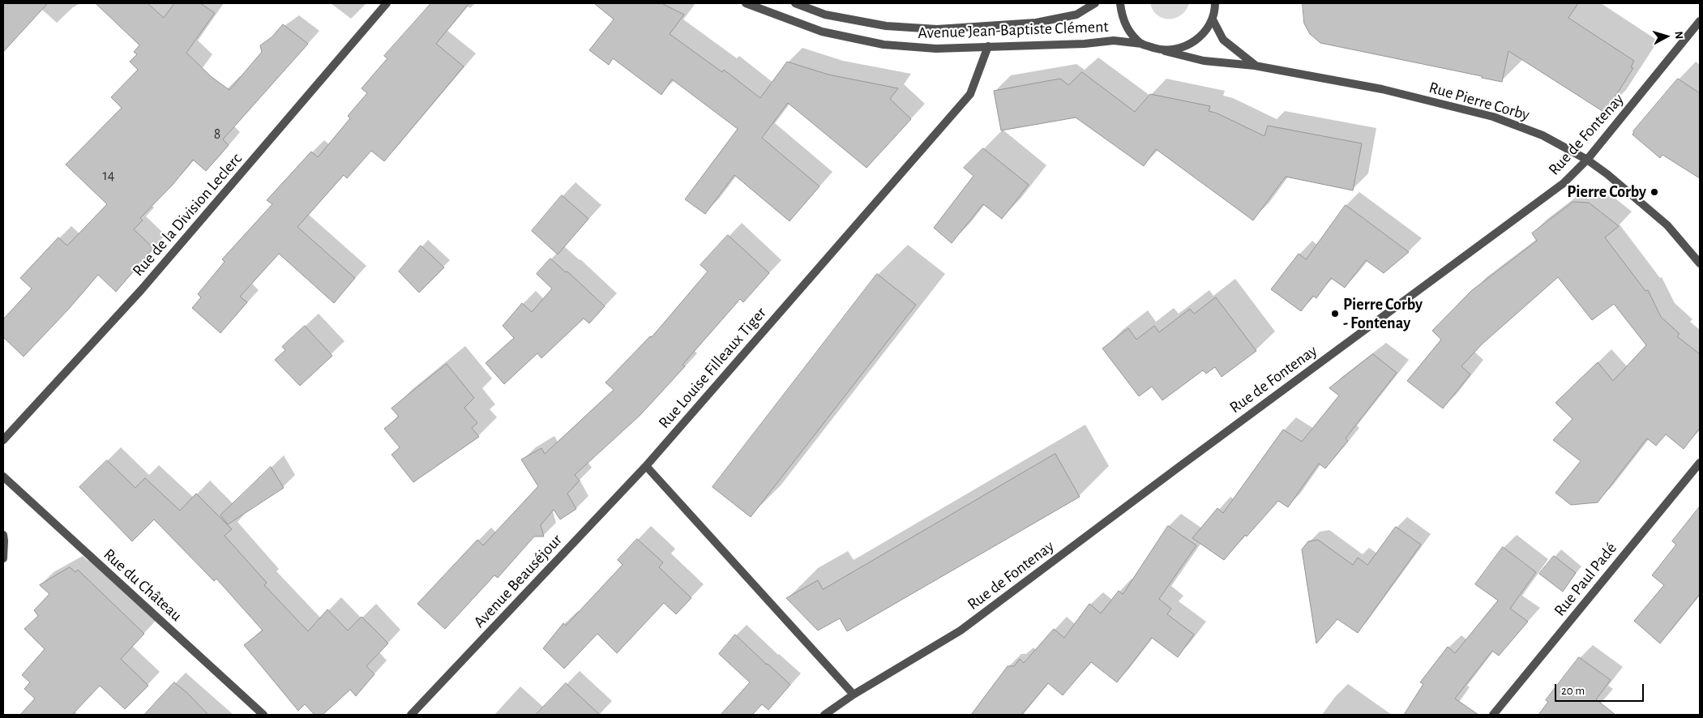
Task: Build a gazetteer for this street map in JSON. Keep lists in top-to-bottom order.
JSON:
{
  "streets": {
    "street": [
      "Avenue Jean-Baptiste Clément",
      "Rue Pierre Corby",
      "Rue de Fontenay",
      "Rue de la Division Leclerc",
      "Rue Louise Filleaux Tiger",
      "Rue Paul Padé",
      "Avenue Beauséjour",
      "Rue du Château"
    ]
  },
  "crossings": [
    ["Avenue Jean-Baptiste Clément", "Rue Pierre Corby"],
    ["Avenue Jean-Baptiste Clément", "Rue Louise Filleaux Tiger"],
    ["Rue Pierre Corby", "Rue de Fontenay"],
    ["Rue Louise Filleaux Tiger", "Avenue Beauséjour"]
  ],
  "places": ["Pierre Corby", "Pierre Corby - Fontenay"],
  "house_numbers": ["8", "14"],
  "scale_bar": "20 m",
  "north": "right"
}
